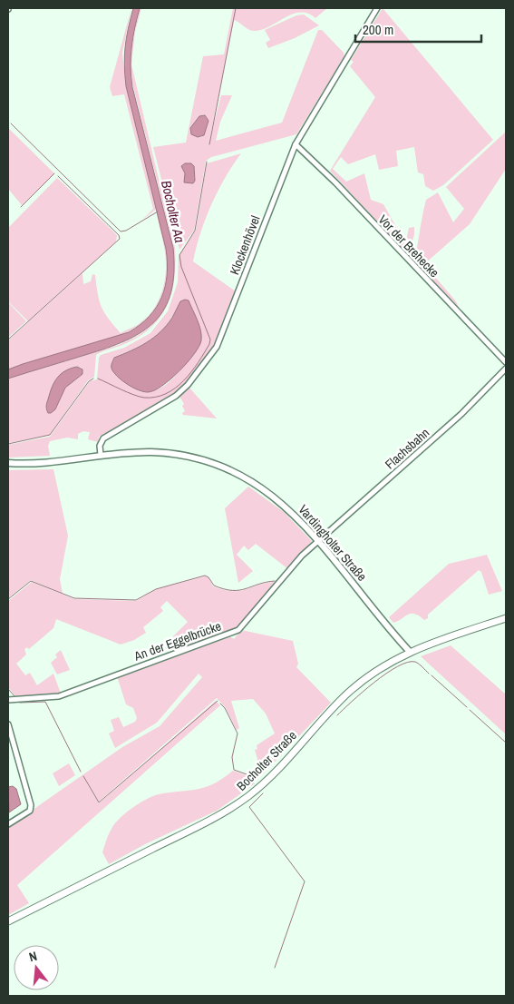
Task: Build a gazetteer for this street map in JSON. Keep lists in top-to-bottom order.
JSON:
{
  "streets": {
    "main road": ["Bocholter Straße"],
    "street": [
      "Klockenhövel",
      "Vor der Brehecke",
      "Flachsbahn",
      "Vardingholter Straße",
      "An der Eggelbrücke"
    ]
  },
  "crossings": [
    ["Klockenhövel", "Vor der Brehecke"],
    ["Klockenhövel", "Vardingholter Straße"],
    ["Flachsbahn", "Vardingholter Straße"],
    ["Flachsbahn", "An der Eggelbrücke"],
    ["Vardingholter Straße", "An der Eggelbrücke"],
    ["Vardingholter Straße", "Bocholter Straße"]
  ],
  "water": ["Bocholter Aa"],
  "scale_bar": "200 m",
  "north": "top"
}
